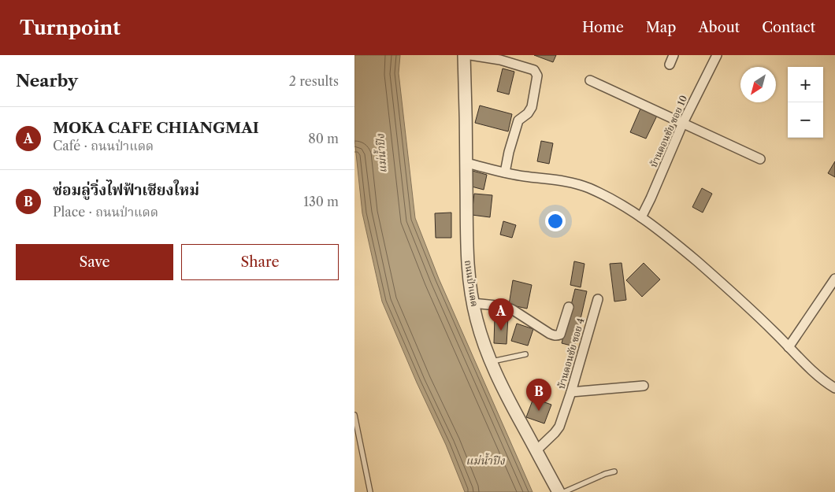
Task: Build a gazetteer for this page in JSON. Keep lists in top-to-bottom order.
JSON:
{
  "streets": {
    "street": ["บ้านดอนชัย ซอย 10", "ถนนป่าแดด", "บ้านดอนชัย ซอย 4"]
  },
  "crossings": [
    ["ถนนป่าแดด", "บ้านดอนชัย ซอย 4"]
  ],
  "water": ["แม่น้ำปิง"],
  "north": "bottom left",
  "page": {
    "header": "Turnpoint",
    "nav": [
      "Home",
      "Map",
      "About",
      "Contact"
    ],
    "heading": ["Nearby", "2 results"],
    "map_buttons": ["+", "−"],
    "list": [
      {
        "mark": "A",
        "name": "MOKA CAFE CHIANGMAI",
        "note": "Café · ถนนป่าแดด",
        "value": "80 m"
      },
      {
        "mark": "B",
        "name": "ซ่อมลู่วิ่งไฟฟ้าเชียงใหม่",
        "note": "Place · ถนนป่าแดด",
        "value": "130 m"
      }
    ],
    "buttons": ["Save", "Share"],
    "pins": ["A", "B"]
  }
}
